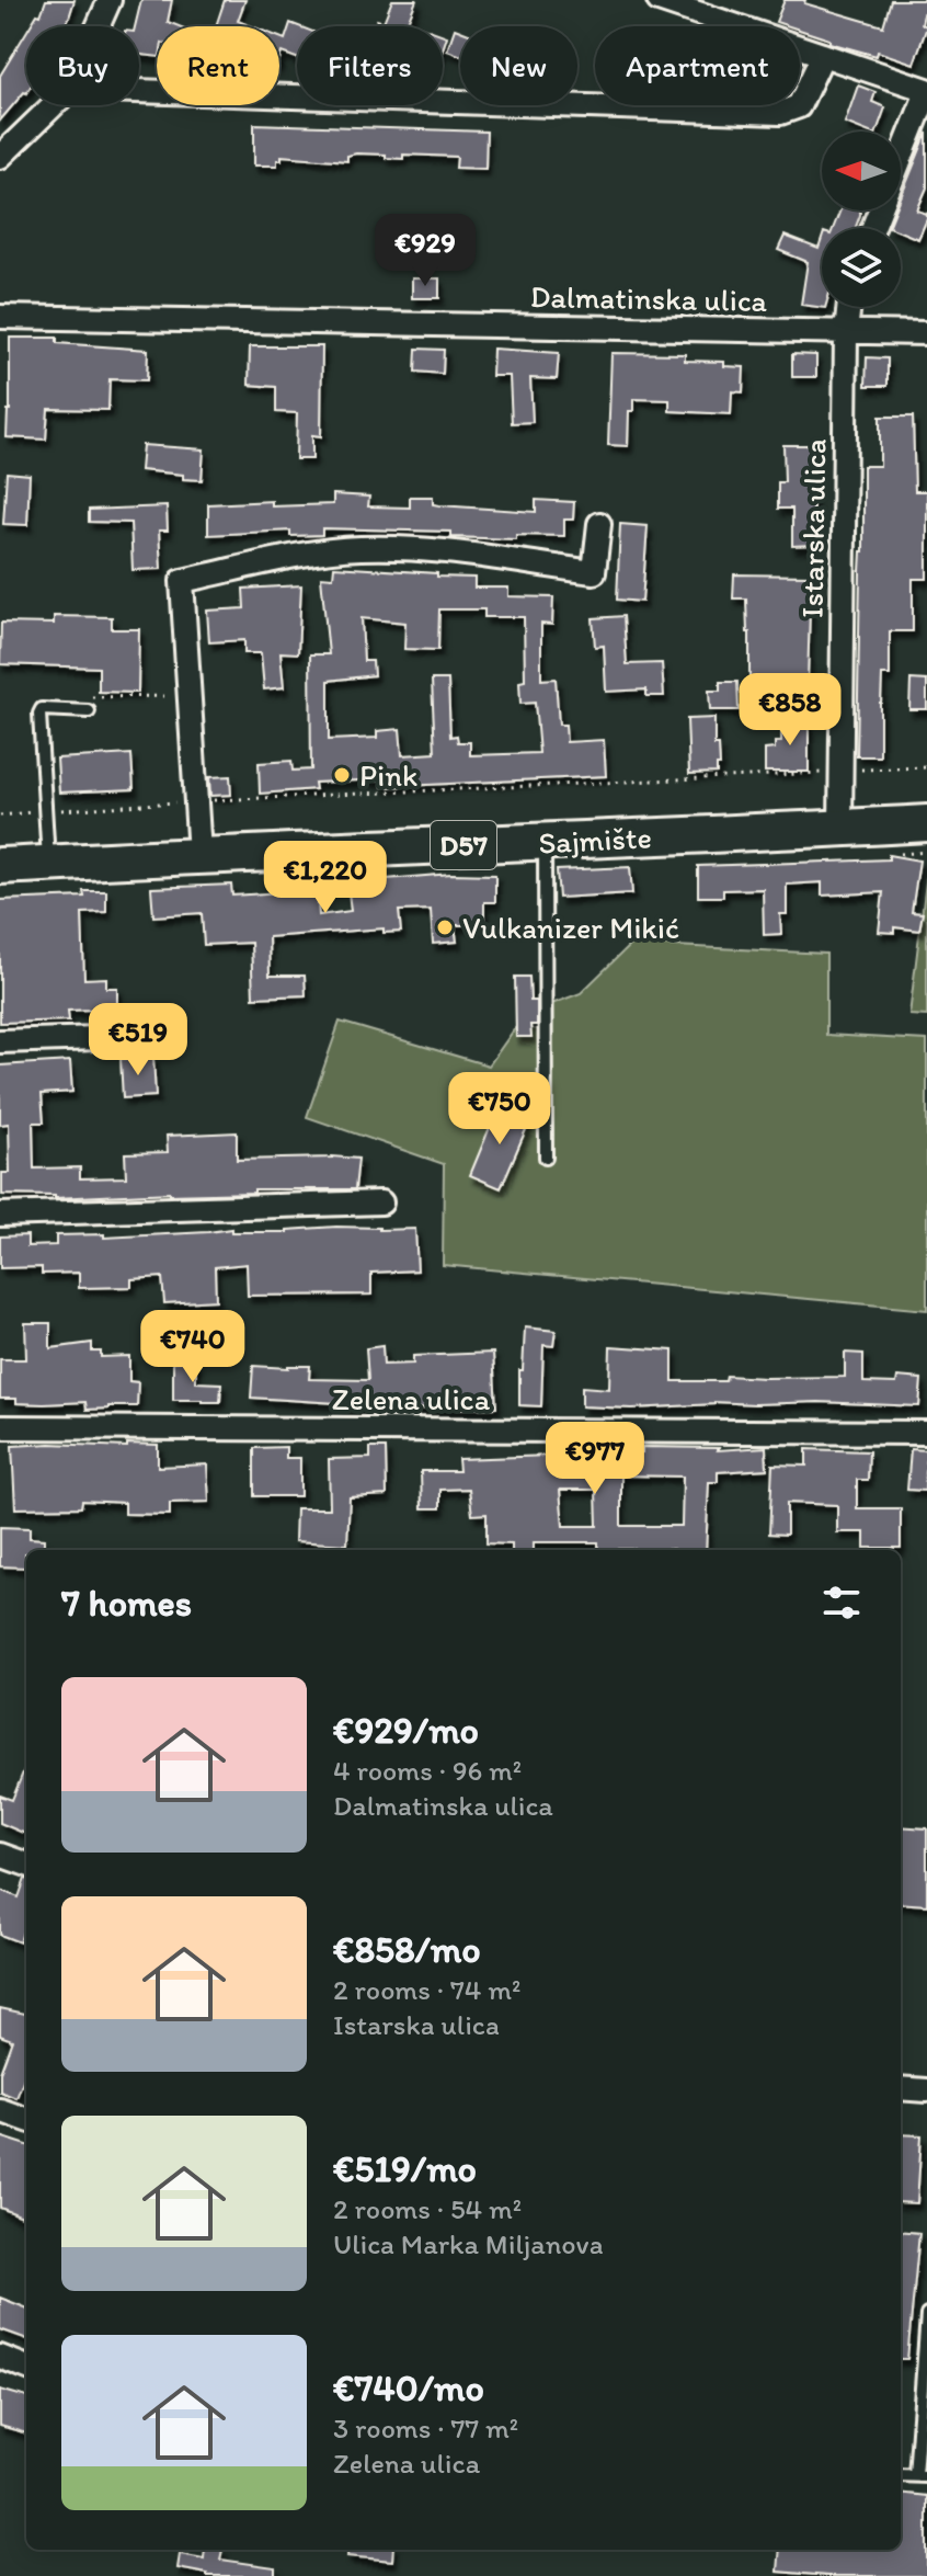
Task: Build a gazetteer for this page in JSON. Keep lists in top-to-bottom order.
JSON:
{
  "streets": {
    "main road": ["Sajmište", "D57"],
    "street": ["Dalmatinska ulica", "Istarska ulica", "Zelena ulica"]
  },
  "crossings": [
    ["Dalmatinska ulica", "Istarska ulica"],
    ["Istarska ulica", "Sajmište"]
  ],
  "places": ["Pink", "Vulkanizer Mikić"],
  "north": "left",
  "page": {
    "chip": [
      "Buy",
      "Rent",
      "Filters",
      "New",
      "Apartment"
    ],
    "price": [
      "€929",
      "€858",
      "€1,220",
      "€519",
      "€750",
      "€740",
      "€977"
    ],
    "heading": "7 homes",
    "list": [
      {
        "name": "€929/mo",
        "note": "4 rooms · 96 m² · Dalmatinska ulica"
      },
      {
        "name": "€858/mo",
        "note": "2 rooms · 74 m² · Istarska ulica"
      },
      {
        "name": "€519/mo",
        "note": "2 rooms · 54 m² · Ulica Marka Miljanova"
      },
      {
        "name": "€740/mo",
        "note": "3 rooms · 77 m² · Zelena ulica"
      }
    ]
  }
}
